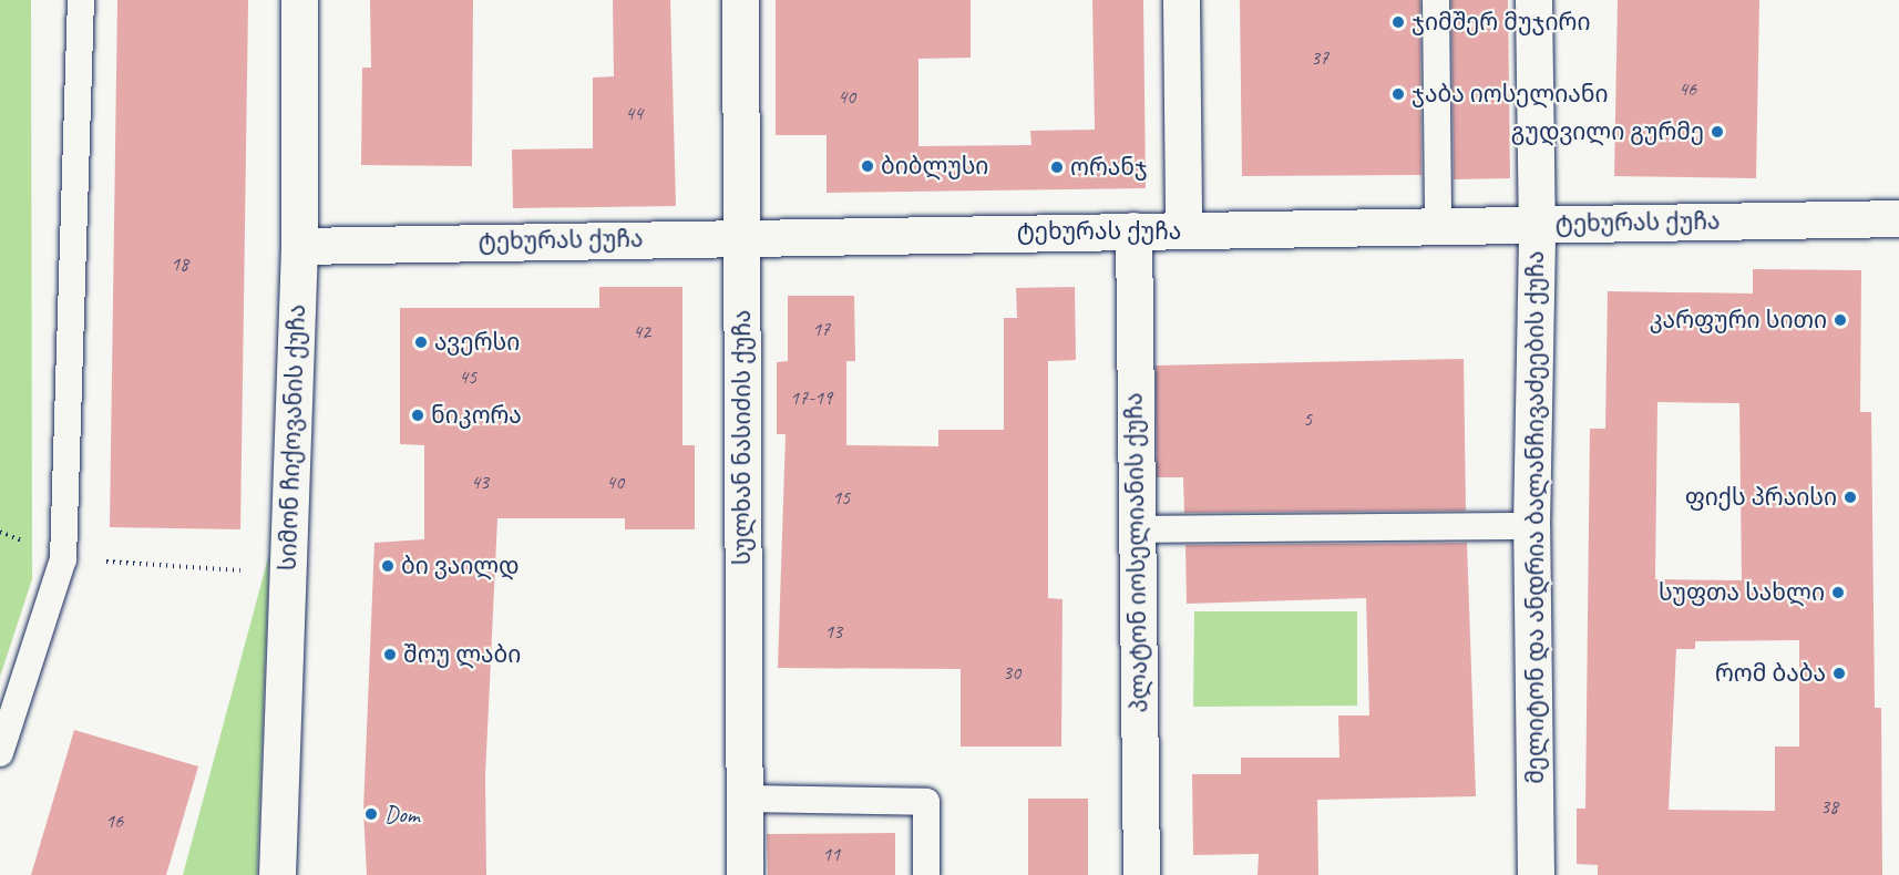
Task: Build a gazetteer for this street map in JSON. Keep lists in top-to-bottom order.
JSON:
{
  "streets": {
    "street": [
      "ტეხურას ქუჩა",
      "სიმონ ჩიქოვანის ქუჩა",
      "სულხან ნასიძის ქუჩა",
      "მელიტონ და ანდრია ბალანჩივაძეების ქუჩა",
      "პლატონ იოსელიანის ქუჩა"
    ]
  },
  "crossings": [
    ["ტეხურას ქუჩა", "სიმონ ჩიქოვანის ქუჩა"],
    ["ტეხურას ქუჩა", "სულხან ნასიძის ქუჩა"],
    ["ტეხურას ქუჩა", "მელიტონ და ანდრია ბალანჩივაძეების ქუჩა"],
    ["ტეხურას ქუჩა", "პლატონ იოსელიანის ქუჩა"]
  ],
  "places": [
    "ჯიმშერ მუჯირი",
    "ჯაბა იოსელიანი",
    "გუდვილი გურმე",
    "ბიბლუსი",
    "ორანჯ",
    "კარფური სითი",
    "ავერსი",
    "ნიკორა",
    "ფიქს პრაისი",
    "ბი ვაილდ",
    "სუფთა სახლი",
    "შოუ ლაბი",
    "რომ ბაბა",
    "Dom"
  ],
  "house_numbers": [
    "37",
    "46",
    "40",
    "44",
    "18",
    "17",
    "42",
    "45",
    "17-19",
    "5",
    "43",
    "40",
    "15",
    "13",
    "30",
    "38",
    "16",
    "11"
  ]
}
